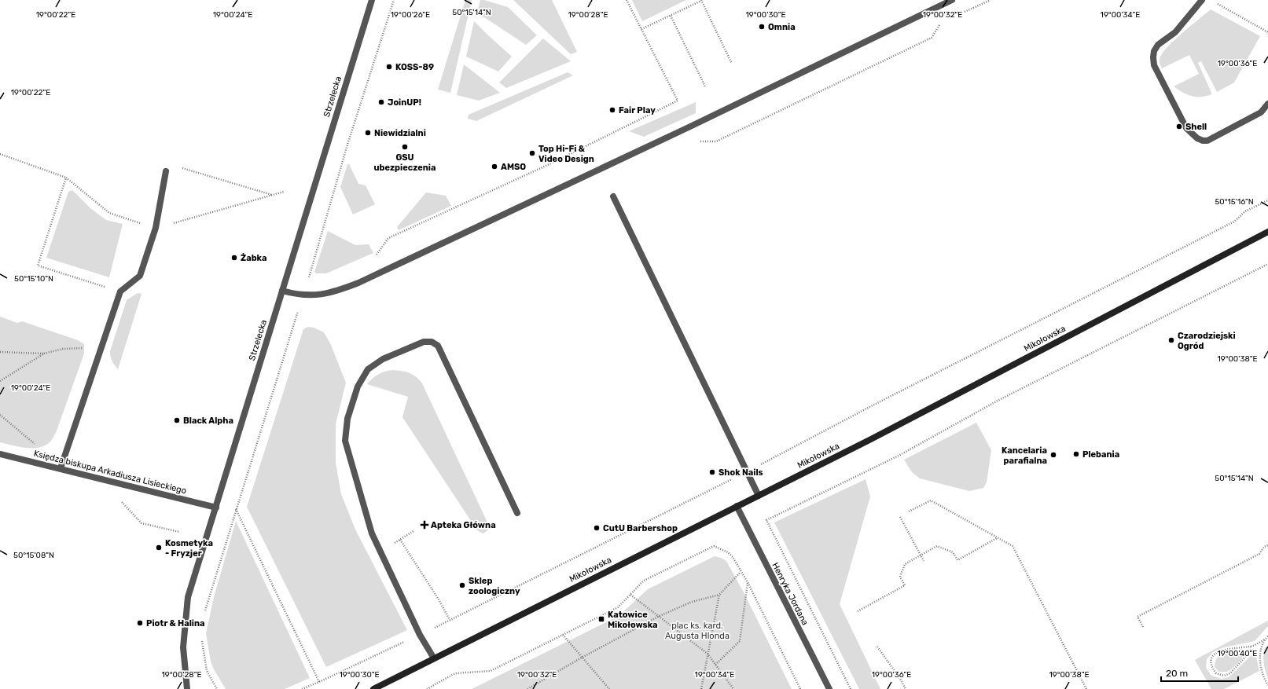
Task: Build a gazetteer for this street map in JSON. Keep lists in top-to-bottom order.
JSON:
{
  "streets": {
    "main road": ["Mikołowska"],
    "street": ["Strzelecka", "Księdza biskupa Arkadiusza Lisieckiego", "Henryka Jordana"]
  },
  "crossings": [
    ["Strzelecka", "Księdza biskupa Arkadiusza Lisieckiego"],
    ["Mikołowska", "Henryka Jordana"]
  ],
  "parks": ["plac ks. kard. Augusta Hlonda"],
  "places": {
    "other": [
      "Omnia",
      "KOSS-89",
      "JoinUP!",
      "Fair Play",
      "Shell",
      "Niewidzialni",
      "GSU ubezpieczenia",
      "Top Hi-Fi & Video Design",
      "AMSO",
      "Żabka",
      "Czarodziejski Ogród",
      "Black Alpha",
      "Plebania",
      "Kancelaria parafialna",
      "Shok Nails",
      "CutU Barbershop",
      "Kosmetyka - Fryzjer",
      "Sklep zoologiczny",
      "Piotr & Halina"
    ],
    "health": ["Apteka Główna"],
    "transit": ["Katowice Mikołowska"]
  },
  "scale_bar": "20 m",
  "coordinates": [
    "50°15'14\"N",
    "19°00'22\"E",
    "19°00'28\"E",
    "19°00'32\"E",
    "19°00'34\"E",
    "19°00'24\"E",
    "19°00'26\"E",
    "19°00'30\"E",
    "19°00'36\"E",
    "50°15'16\"N",
    "50°15'10\"N",
    "19°00'38\"E",
    "50°15'08\"N",
    "19°00'40\"E"
  ]
}
